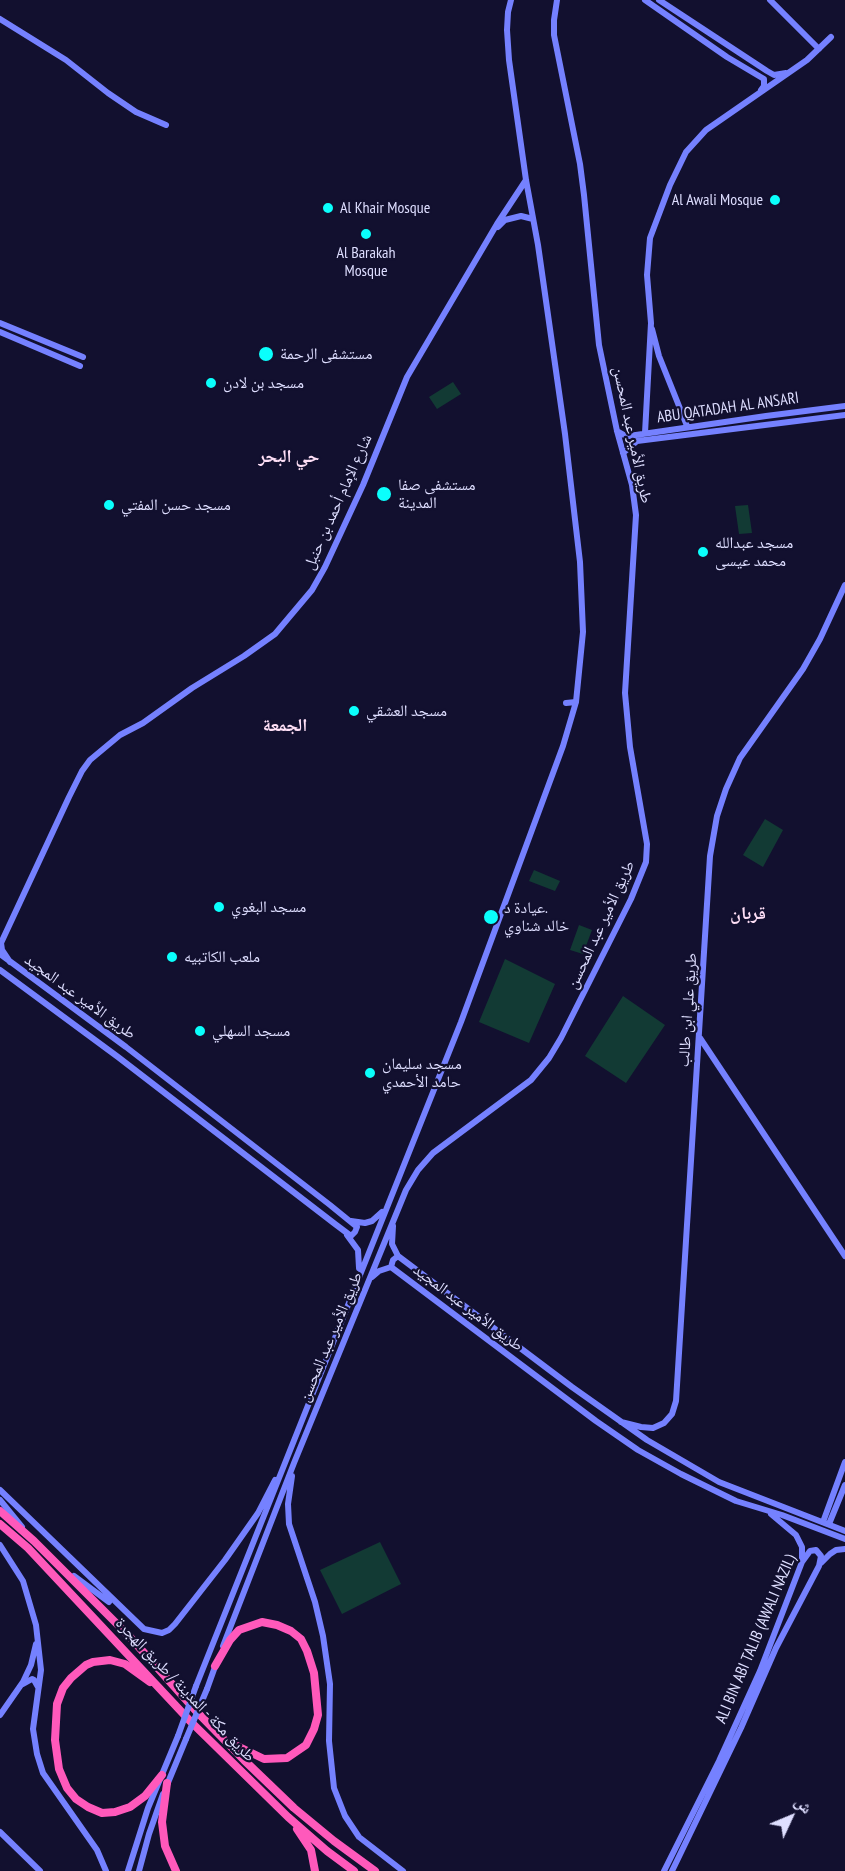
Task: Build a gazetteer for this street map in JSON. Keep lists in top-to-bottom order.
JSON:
{
  "streets": {
    "highway": ["طريق مكة - المدينة / طريق الهجرة"],
    "main road": [
      "ABU QATADAH AL ANSARI",
      "طريق الأمير عبد المحسن",
      "شارع الإمام أحمد بن حنبل",
      "طريق الأمير عبد المجيد",
      "طريق علي ابن طالب",
      "ALI BIN ABI TALIB (AWALI NAZIL)"
    ]
  },
  "crossings": [
    ["ABU QATADAH AL ANSARI", "طريق الأمير عبد المحسن"],
    ["طريق الأمير عبد المحسن", "شارع الإمام أحمد بن حنبل"],
    ["طريق الأمير عبد المحسن", "طريق الأمير عبد المجيد"],
    ["طريق الأمير عبد المجيد", "طريق علي ابن طالب"]
  ],
  "districts": ["حي البحر", "الجمعة", "قربان"],
  "places": [
    "Al Awali Mosque",
    "Al Khair Mosque",
    "Al Barakah Mosque",
    "مستشفى الرحمة",
    "مسجد بن لادن",
    "مستشفی صفا المدینة",
    "مسجد حسن المفتي",
    "مسجد عبدالله محمد عيسى",
    "مسجد العشقي",
    "مسجد البغوي",
    "عيادة د. خالد شناوي",
    "ملعب الكاتبيه",
    "مسجد السهلي",
    "مسجد سليمان حامد الأحمدي"
  ],
  "north": "top right"
}
